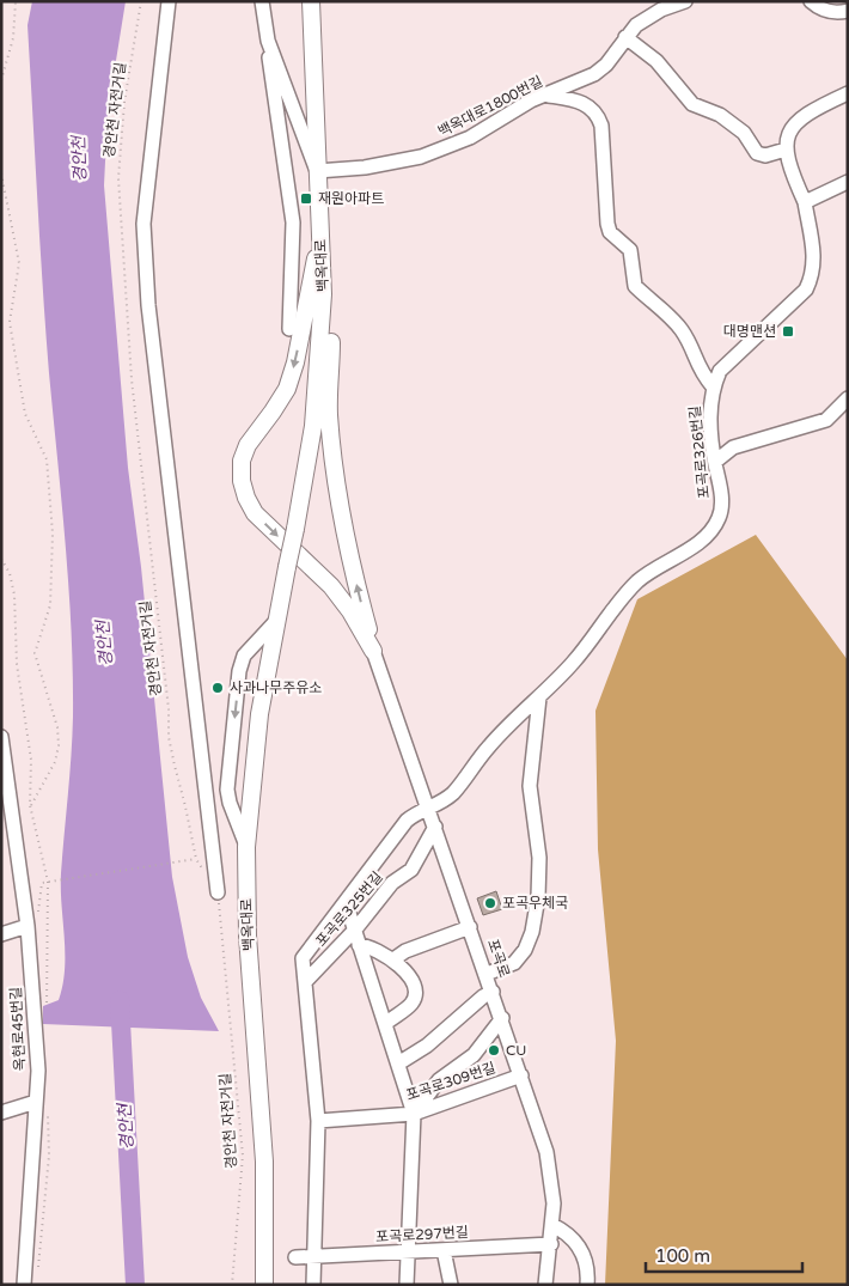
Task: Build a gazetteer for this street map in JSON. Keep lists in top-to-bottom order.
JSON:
{
  "streets": {
    "main road": ["백옥대로"],
    "street": [
      "백옥대로1800번길",
      "포곡로326번길",
      "포곡로325번길",
      "포곡로",
      "옥현로45번길",
      "포곡로309번길",
      "포곡로297번길"
    ],
    "path": ["경안천 자전거길"]
  },
  "crossings": [
    ["백옥대로1800번길", "백옥대로"],
    ["포곡로326번길", "포곡로325번길"],
    ["포곡로326번길", "포곡로"],
    ["포곡로326번길", "포곡로309번길"],
    ["포곡로326번길", "포곡로297번길"],
    ["포곡로325번길", "포곡로"],
    ["포곡로", "포곡로309번길"],
    ["포곡로", "포곡로297번길"]
  ],
  "water": ["경안천"],
  "places": {
    "transit": ["재원아파트", "대명맨션"],
    "other": ["사과나무주유소", "포곡우체국", "CU"]
  },
  "scale_bar": "100 m"
}
